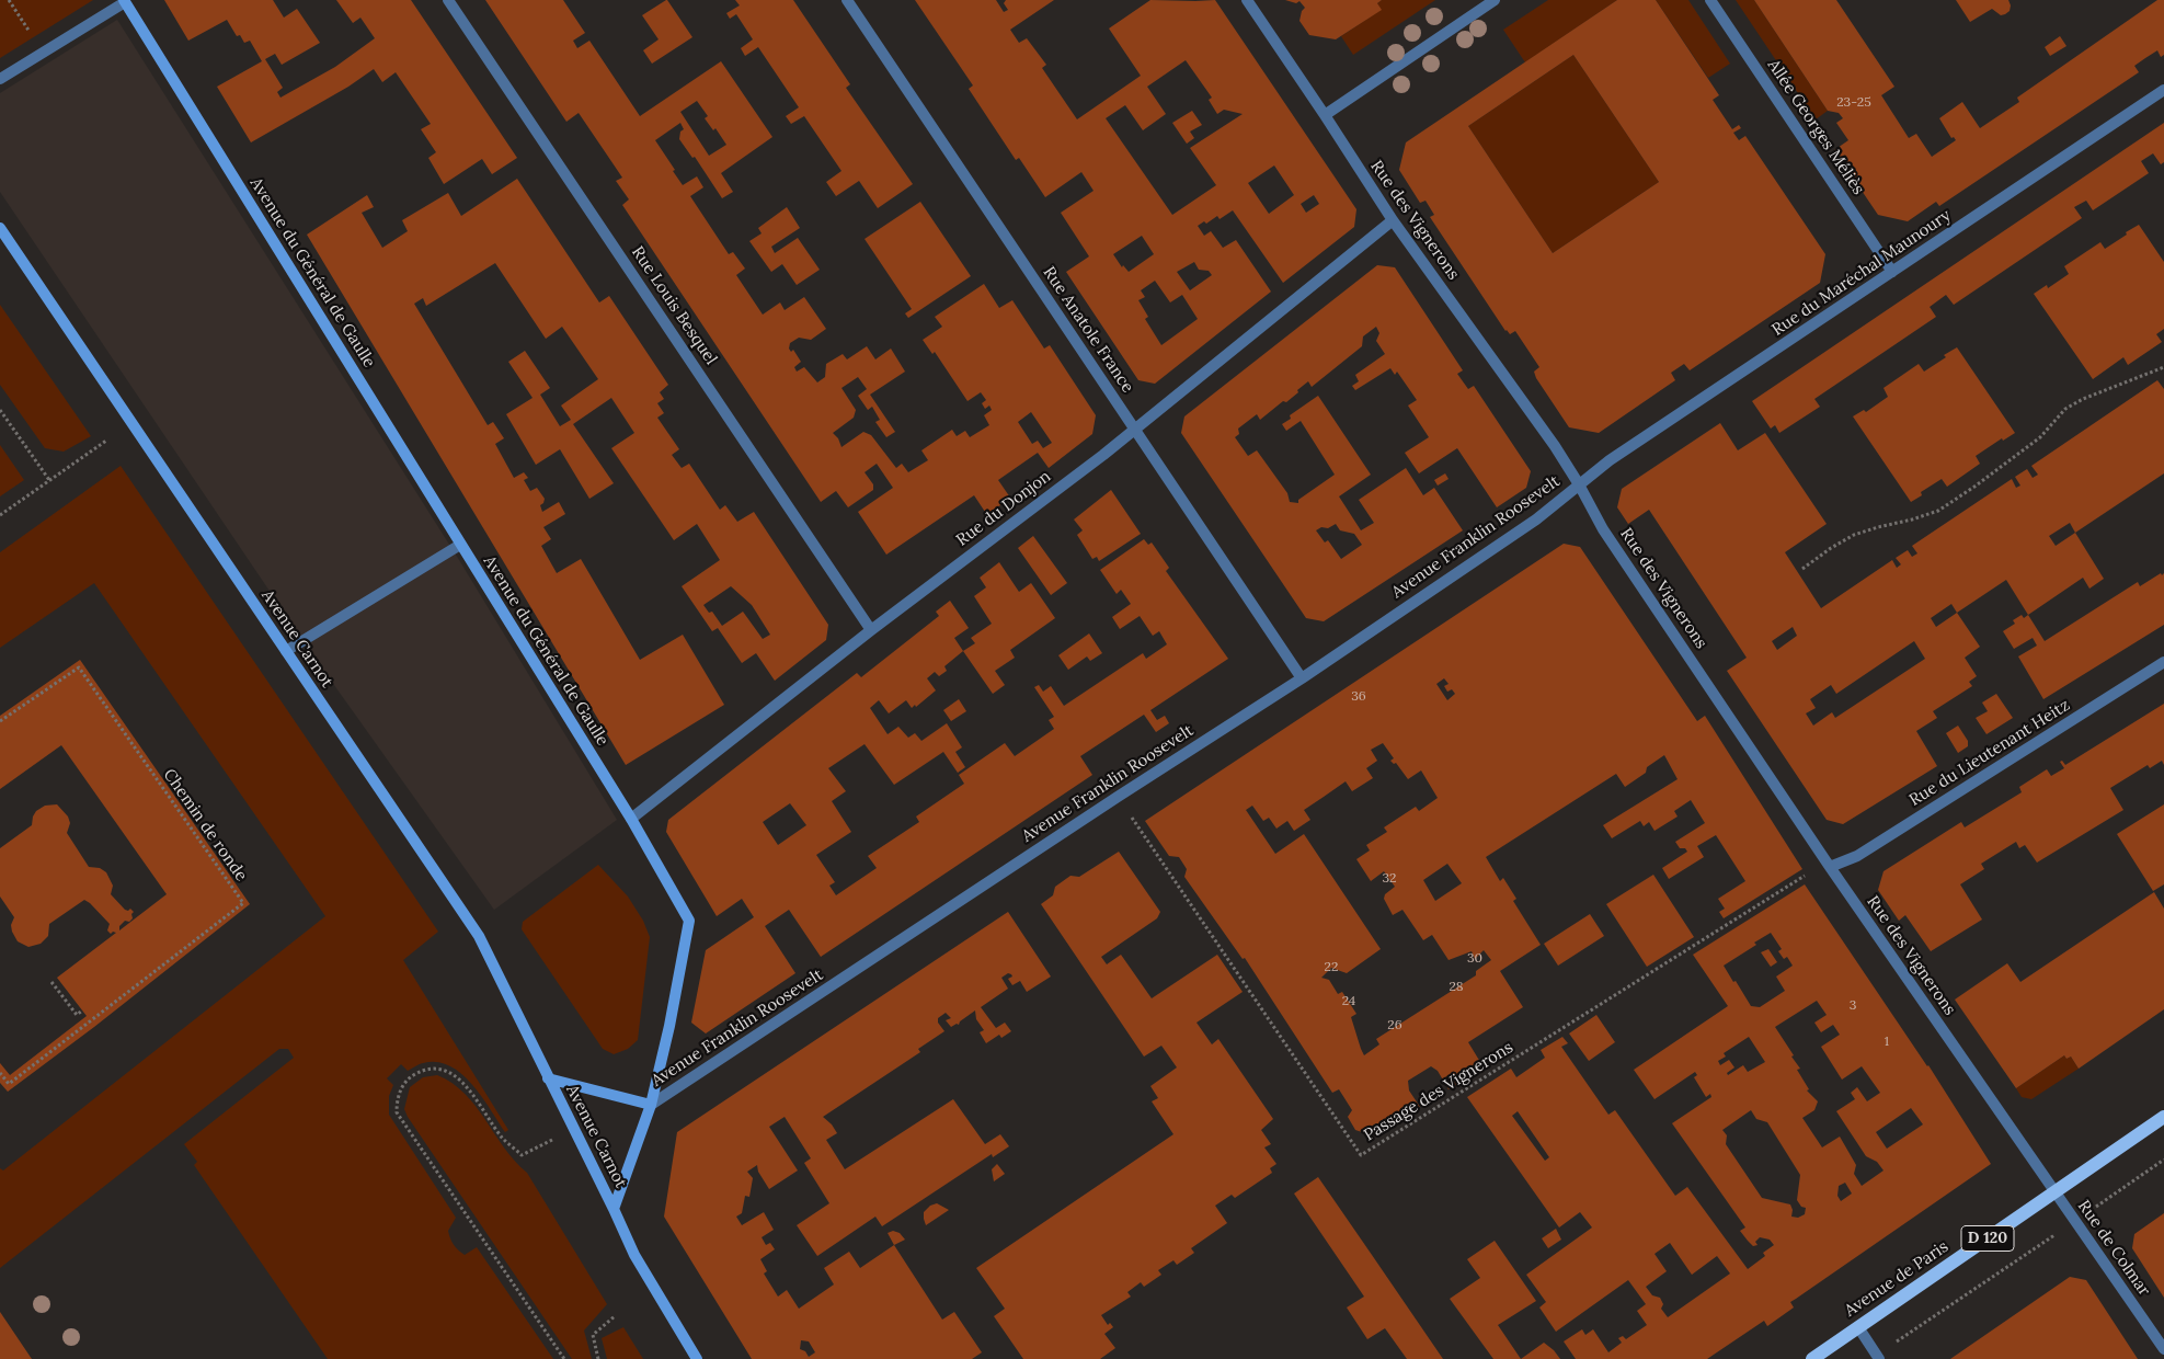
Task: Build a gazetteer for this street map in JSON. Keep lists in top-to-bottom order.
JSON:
{
  "streets": {
    "main road": ["D 120", "Avenue de Paris"],
    "street": [
      "Allée Georges Méliès",
      "Rue des Vignerons",
      "Avenue du Général de Gaulle",
      "Rue du Maréchal Maunoury",
      "Rue Louis Besquel",
      "Rue Anatole France",
      "Rue du Donjon",
      "Avenue Franklin Roosevelt",
      "Avenue Carnot",
      "Rue du Lieutenant Heitz",
      "Rue de Colmar"
    ],
    "path": ["Chemin de ronde", "Passage des Vignerons"]
  },
  "crossings": [
    ["Allée Georges Méliès", "Rue du Maréchal Maunoury"],
    ["Rue des Vignerons", "Rue du Maréchal Maunoury"],
    ["Rue des Vignerons", "Rue du Donjon"],
    ["Rue des Vignerons", "Avenue Franklin Roosevelt"],
    ["Rue des Vignerons", "Rue du Lieutenant Heitz"],
    ["Rue des Vignerons", "Rue de Colmar"],
    ["Rue des Vignerons", "Avenue de Paris"],
    ["Avenue du Général de Gaulle", "Rue du Donjon"],
    ["Avenue du Général de Gaulle", "Avenue Franklin Roosevelt"],
    ["Avenue du Général de Gaulle", "Avenue Carnot"],
    ["Rue du Maréchal Maunoury", "Avenue Franklin Roosevelt"],
    ["Rue Louis Besquel", "Rue du Donjon"],
    ["Rue Anatole France", "Rue du Donjon"],
    ["Rue Anatole France", "Avenue Franklin Roosevelt"],
    ["Avenue Franklin Roosevelt", "Avenue Carnot"],
    ["Rue de Colmar", "Avenue de Paris"]
  ],
  "house_numbers": [
    "23-25",
    "36",
    "32",
    "30",
    "22",
    "28",
    "24",
    "3",
    "26",
    "1"
  ]
}
